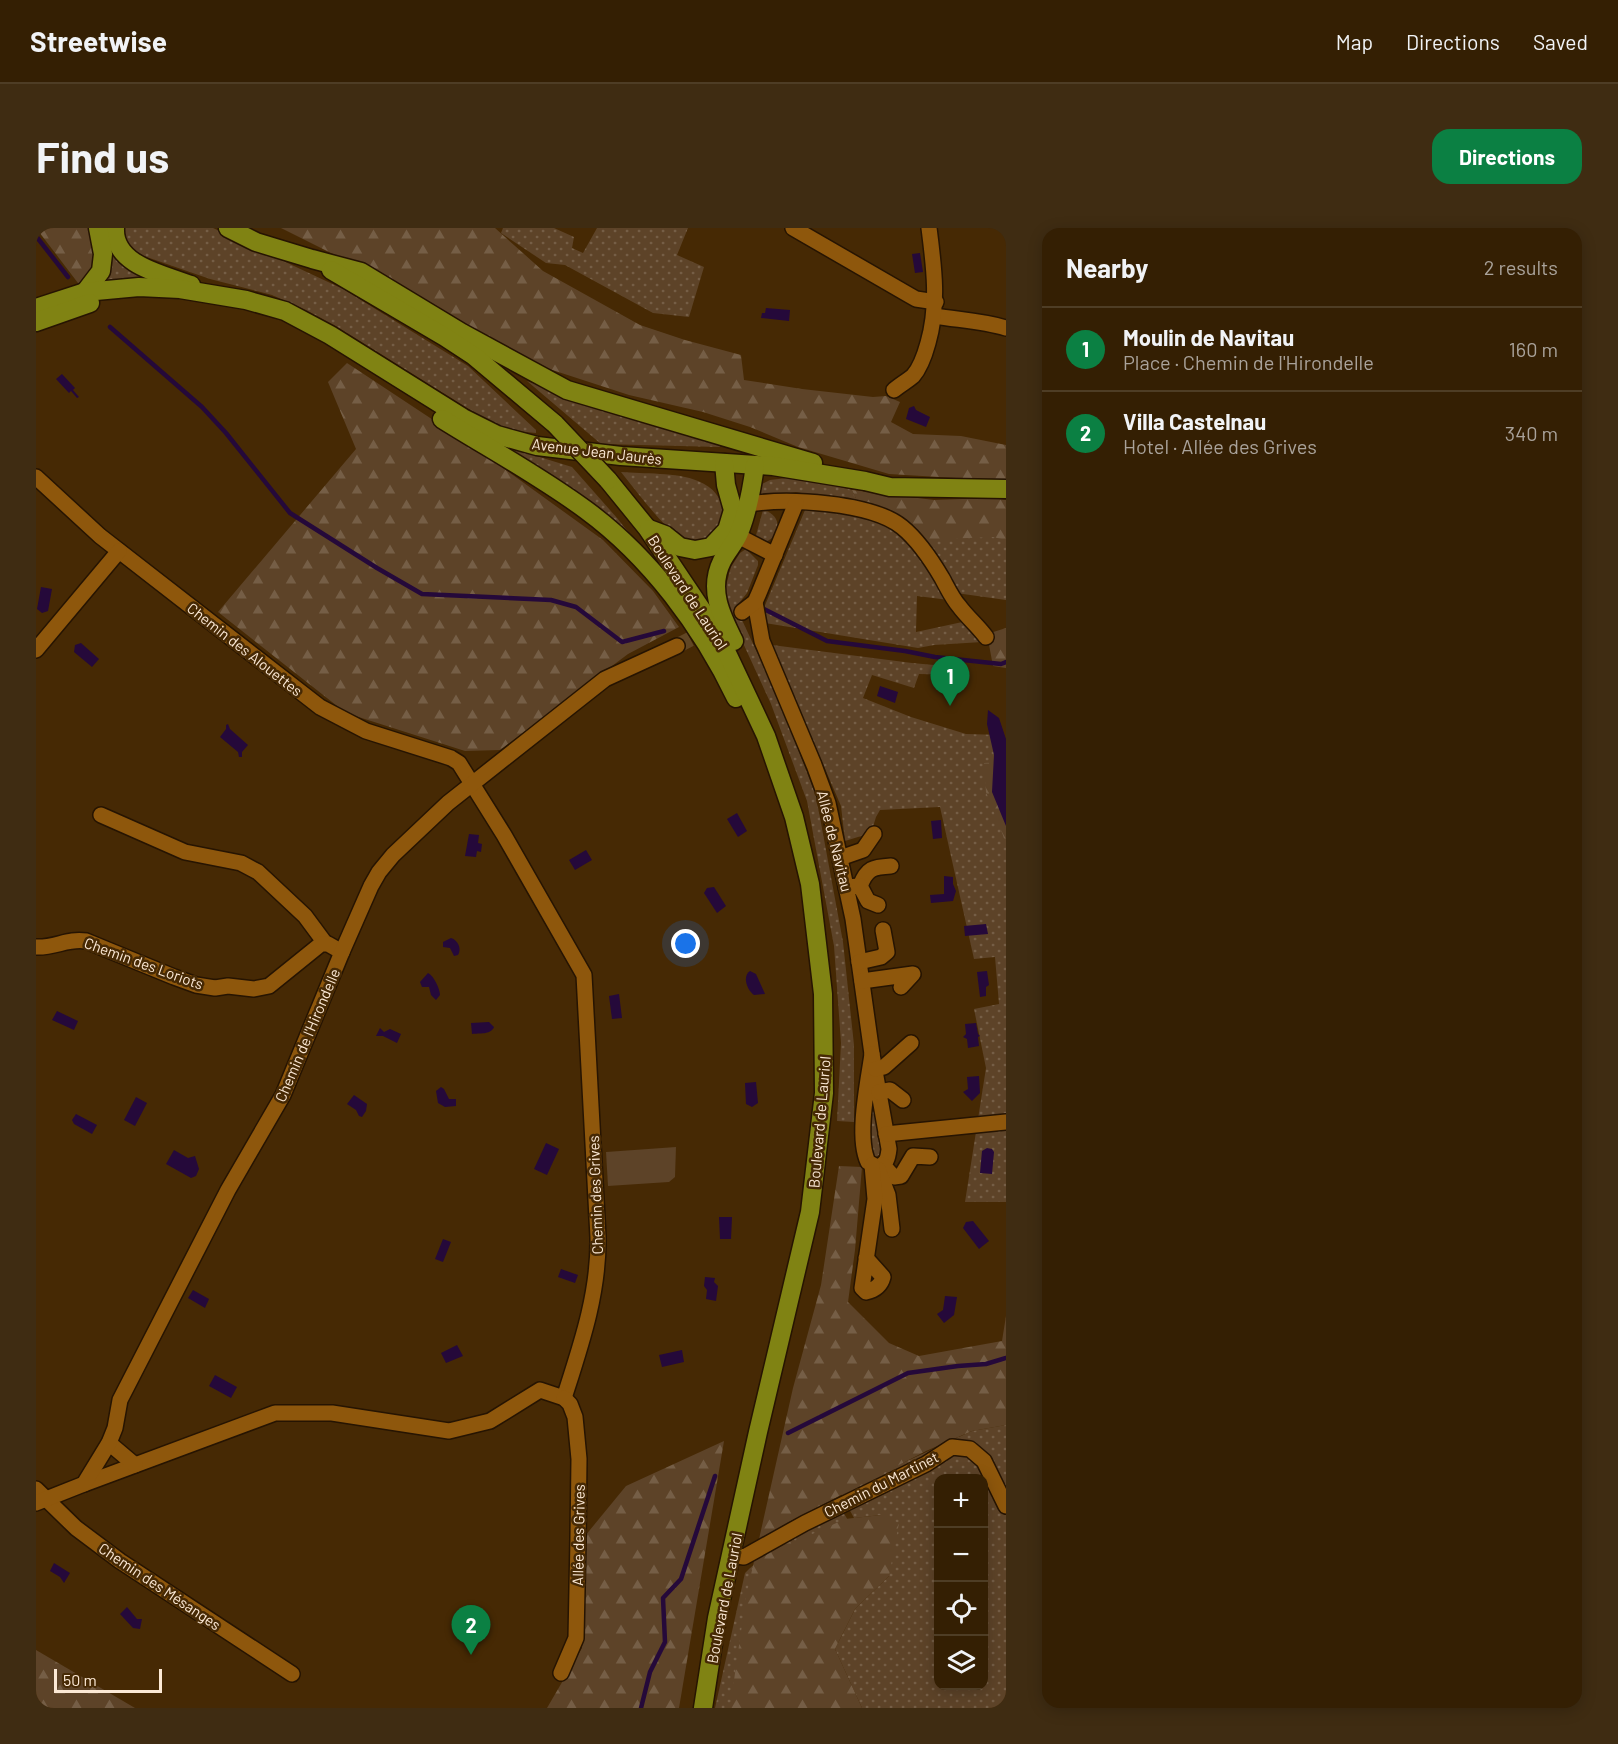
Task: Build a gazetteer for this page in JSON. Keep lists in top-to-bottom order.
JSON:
{
  "streets": {
    "main road": ["Avenue Jean Jaurès", "Boulevard de Lauriol"],
    "street": [
      "Chemin des Alouettes",
      "Allée de Navitau",
      "Chemin des Loriots",
      "Chemin de l'Hirondelle",
      "Chemin des Grives",
      "Chemin du Martinet",
      "Allée des Grives",
      "Chemin des Mésanges"
    ]
  },
  "crossings": [
    ["Boulevard de Lauriol", "Chemin du Martinet"],
    ["Chemin des Alouettes", "Chemin de l'Hirondelle"],
    ["Chemin des Alouettes", "Chemin des Grives"],
    ["Chemin de l'Hirondelle", "Chemin des Grives"],
    ["Chemin des Grives", "Allée des Grives"]
  ],
  "scale_bar": "50 m",
  "page": {
    "header": "Streetwise",
    "nav": ["Map", "Directions", "Saved"],
    "buttons": "Directions",
    "title": "Find us",
    "heading": ["Nearby", "2 results"],
    "list": [
      {
        "mark": "1",
        "name": "Moulin de Navitau",
        "note": "Place · Chemin de l'Hirondelle",
        "value": "160 m"
      },
      {
        "mark": "2",
        "name": "Villa Castelnau",
        "note": "Hotel · Allée des Grives",
        "value": "340 m"
      }
    ],
    "pins": ["1", "2"],
    "map_buttons": ["+", "−"],
    "scale": "50 m"
  }
}
